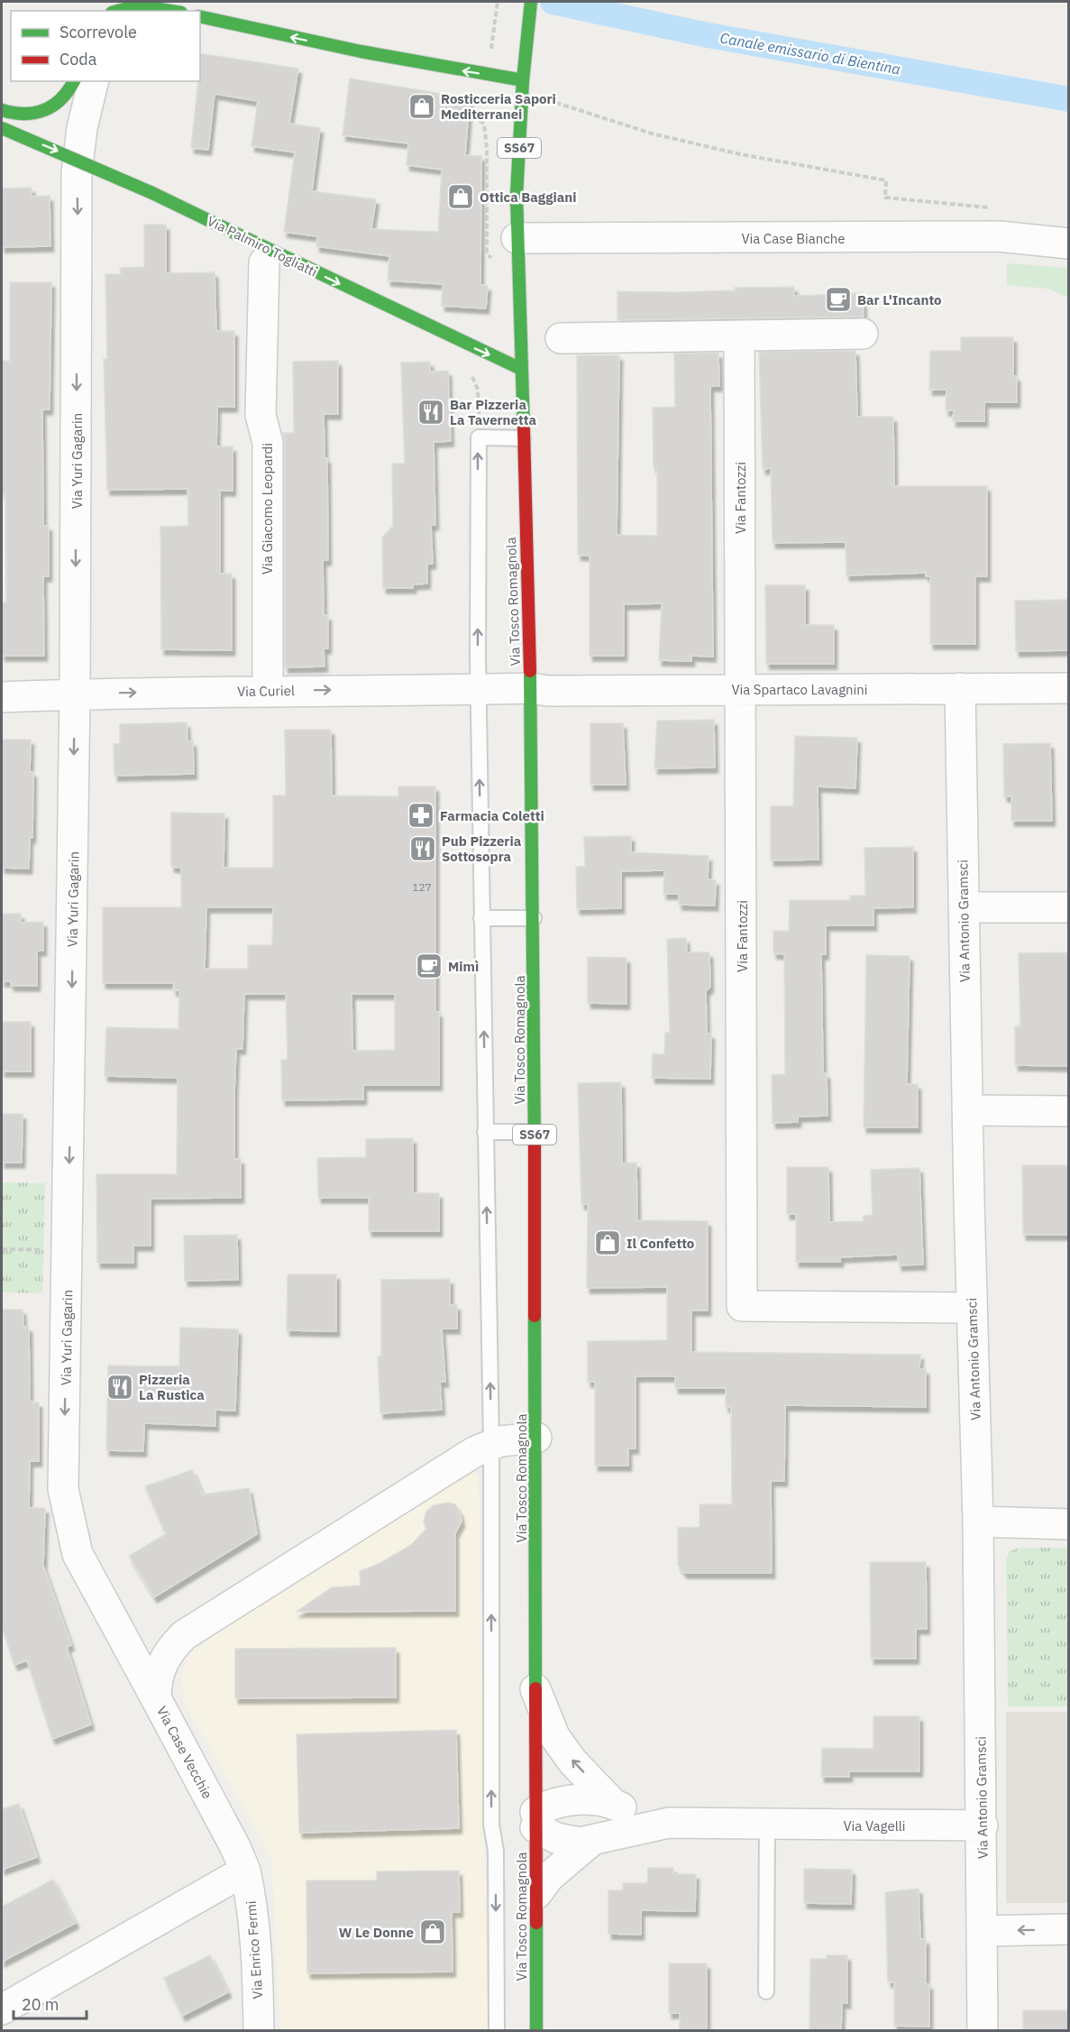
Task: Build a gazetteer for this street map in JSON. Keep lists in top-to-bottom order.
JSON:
{
  "streets": {
    "main road": ["SS67", "Via Palmiro Togliatti", "Via Tosco Romagnola"],
    "street": [
      "Via Case Bianche",
      "Via Yuri Gagarin",
      "Via Fantozzi",
      "Via Giacomo Leopardi",
      "Via Spartaco Lavagnini",
      "Via Curiel",
      "Via Antonio Gramsci",
      "Via Case Vecchie",
      "Via Vagelli",
      "Via Enrico Fermi"
    ]
  },
  "crossings": [
    ["Via Case Bianche", "Via Tosco Romagnola"],
    ["Via Palmiro Togliatti", "Via Tosco Romagnola"],
    ["Via Yuri Gagarin", "Via Curiel"],
    ["Via Yuri Gagarin", "Via Case Vecchie"],
    ["Via Fantozzi", "Via Spartaco Lavagnini"],
    ["Via Fantozzi", "Via Antonio Gramsci"],
    ["Via Giacomo Leopardi", "Via Curiel"],
    ["Via Tosco Romagnola", "Via Spartaco Lavagnini"],
    ["Via Tosco Romagnola", "Via Curiel"],
    ["Via Tosco Romagnola", "Via Case Vecchie"],
    ["Via Tosco Romagnola", "Via Vagelli"],
    ["Via Spartaco Lavagnini", "Via Curiel"],
    ["Via Spartaco Lavagnini", "Via Antonio Gramsci"],
    ["Via Antonio Gramsci", "Via Vagelli"],
    ["Via Case Vecchie", "Via Enrico Fermi"]
  ],
  "one_way": ["Via Palmiro Togliatti", "Via Yuri Gagarin", "Via Curiel"],
  "water": ["Canale emissario di Bientina"],
  "places": {
    "shop": [
      "Rosticceria Sapori Mediterranei",
      "Ottica Baggiani",
      "Il Confetto",
      "W Le Donne"
    ],
    "cafe": ["Bar L'Incanto", "Mimì"],
    "restaurant": ["Bar Pizzeria La Tavernetta", "Pub Pizzeria Sottosopra", "Pizzeria La Rustica"],
    "pharmacy": ["Farmacia Coletti"]
  },
  "house_numbers": ["127"],
  "legend": ["Scorrevole", "Coda"],
  "scale_bar": "20 m"
}
